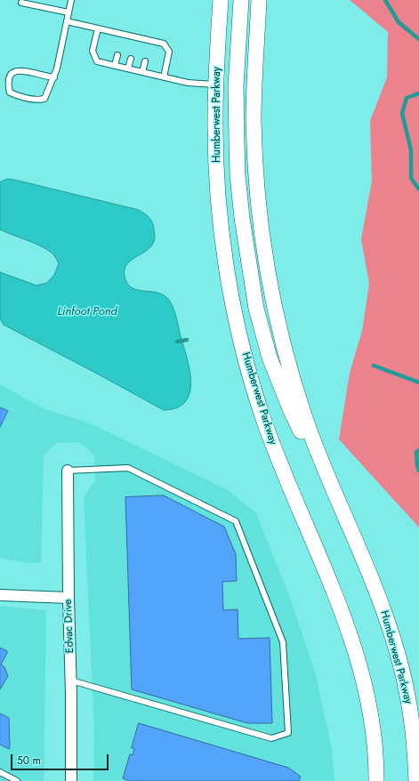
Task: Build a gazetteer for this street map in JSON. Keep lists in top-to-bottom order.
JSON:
{
  "streets": {
    "main road": ["Humberwest Parkway"],
    "street": ["Edvac Drive"]
  },
  "water": ["Linfoot Pond"],
  "scale_bar": "50 m"
}
